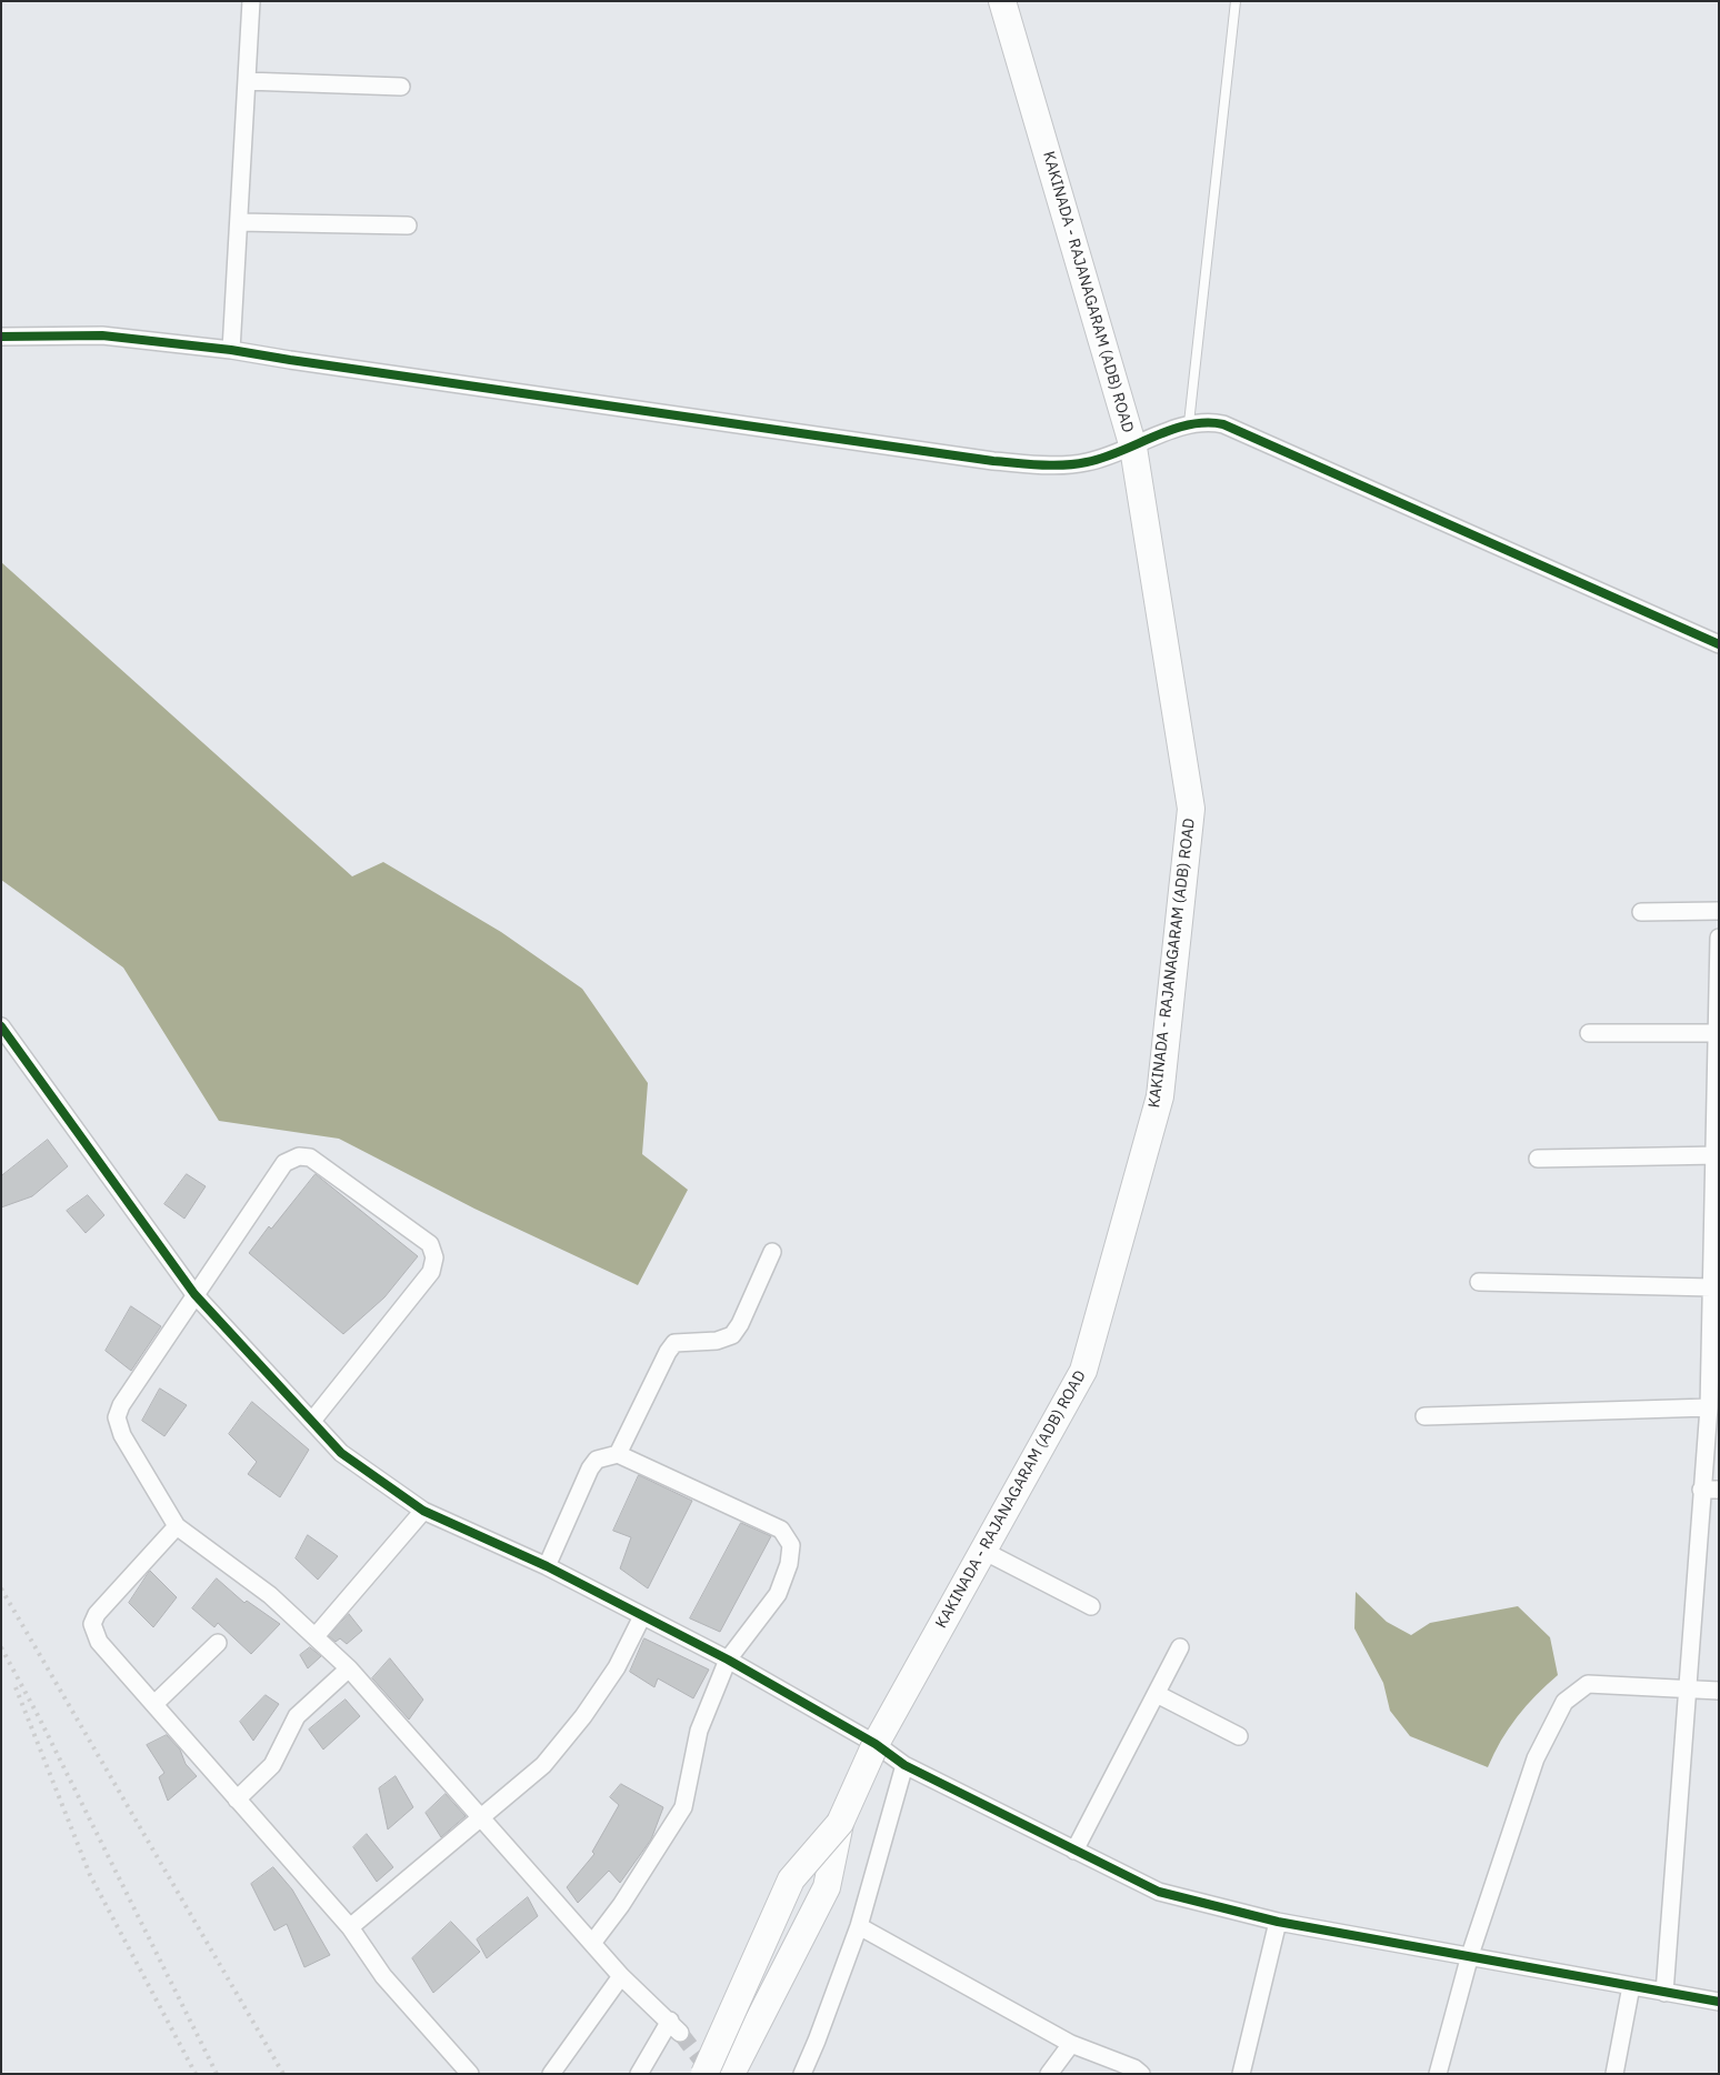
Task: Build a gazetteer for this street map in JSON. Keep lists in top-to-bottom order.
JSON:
{
  "streets": {
    "main road": ["KAKINADA - RAJANAGARAM (ADB) ROAD"]
  }
}
